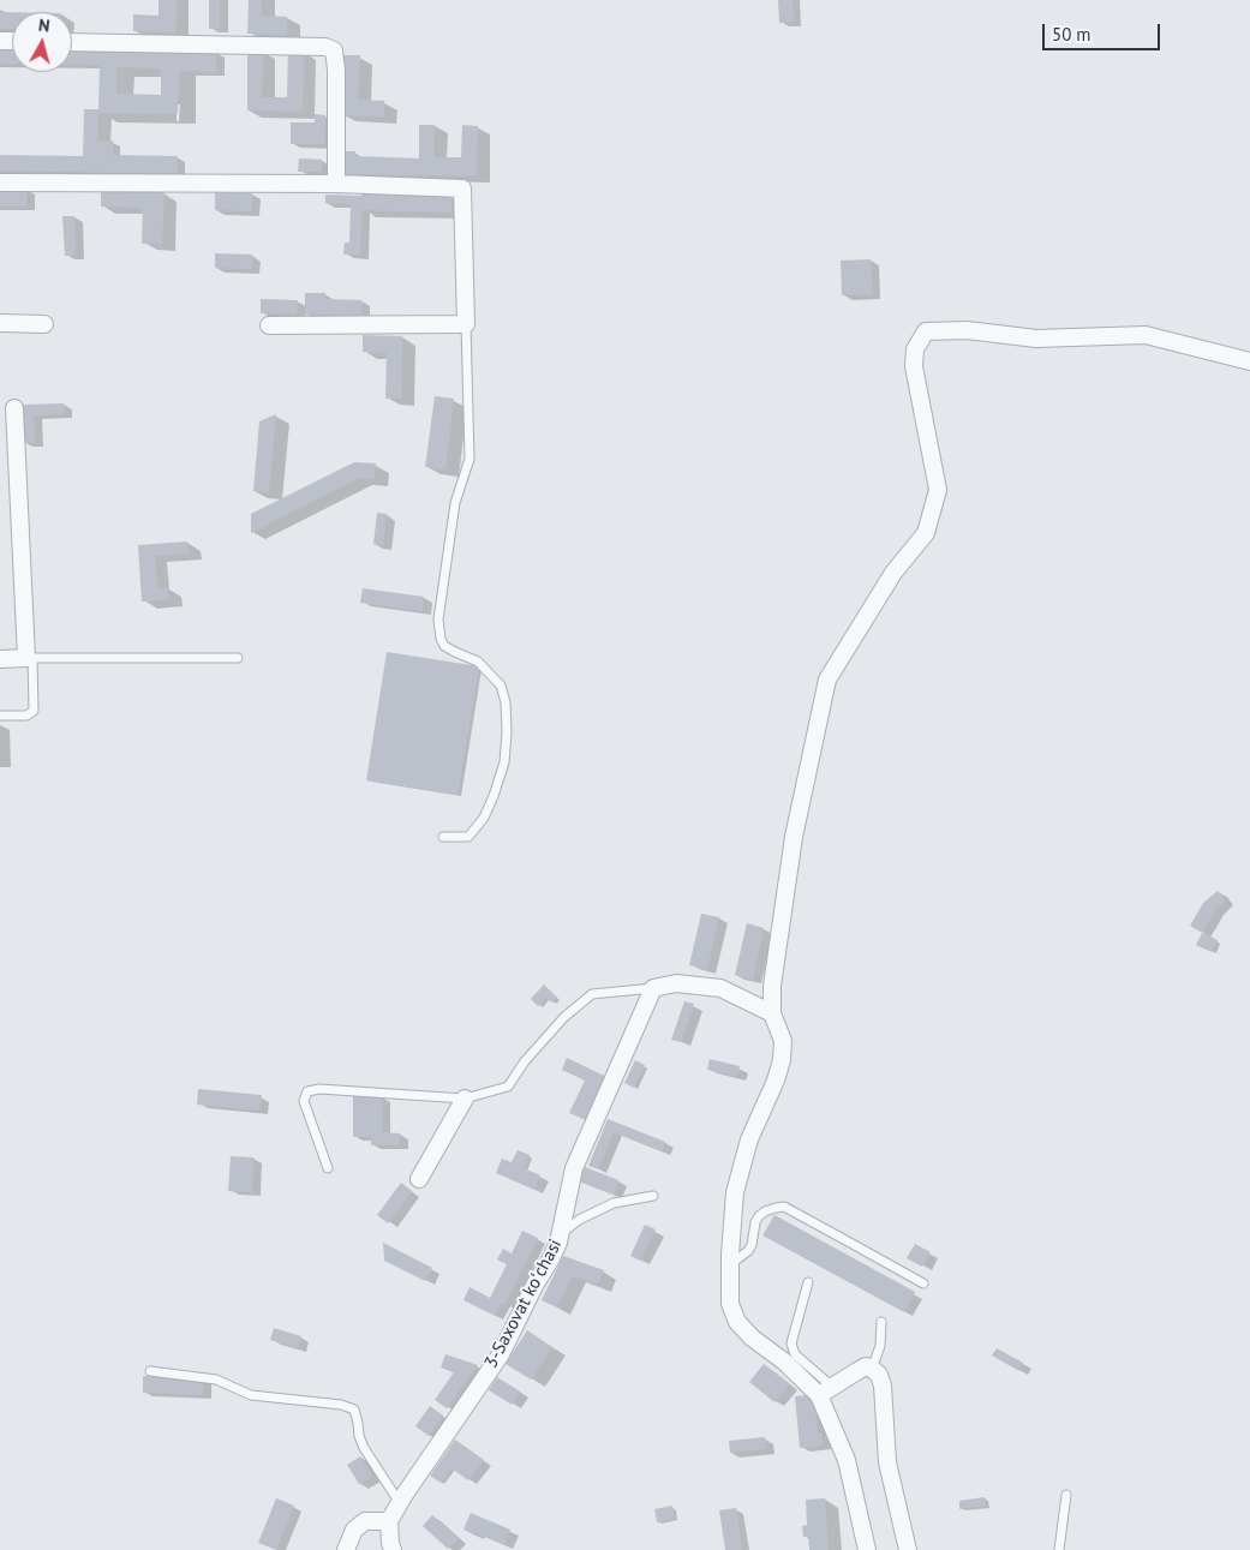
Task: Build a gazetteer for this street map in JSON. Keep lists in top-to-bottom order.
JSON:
{
  "streets": {
    "street": ["3-Saxovat koʻchasi"]
  },
  "scale_bar": "50 m",
  "north": "top"
}
